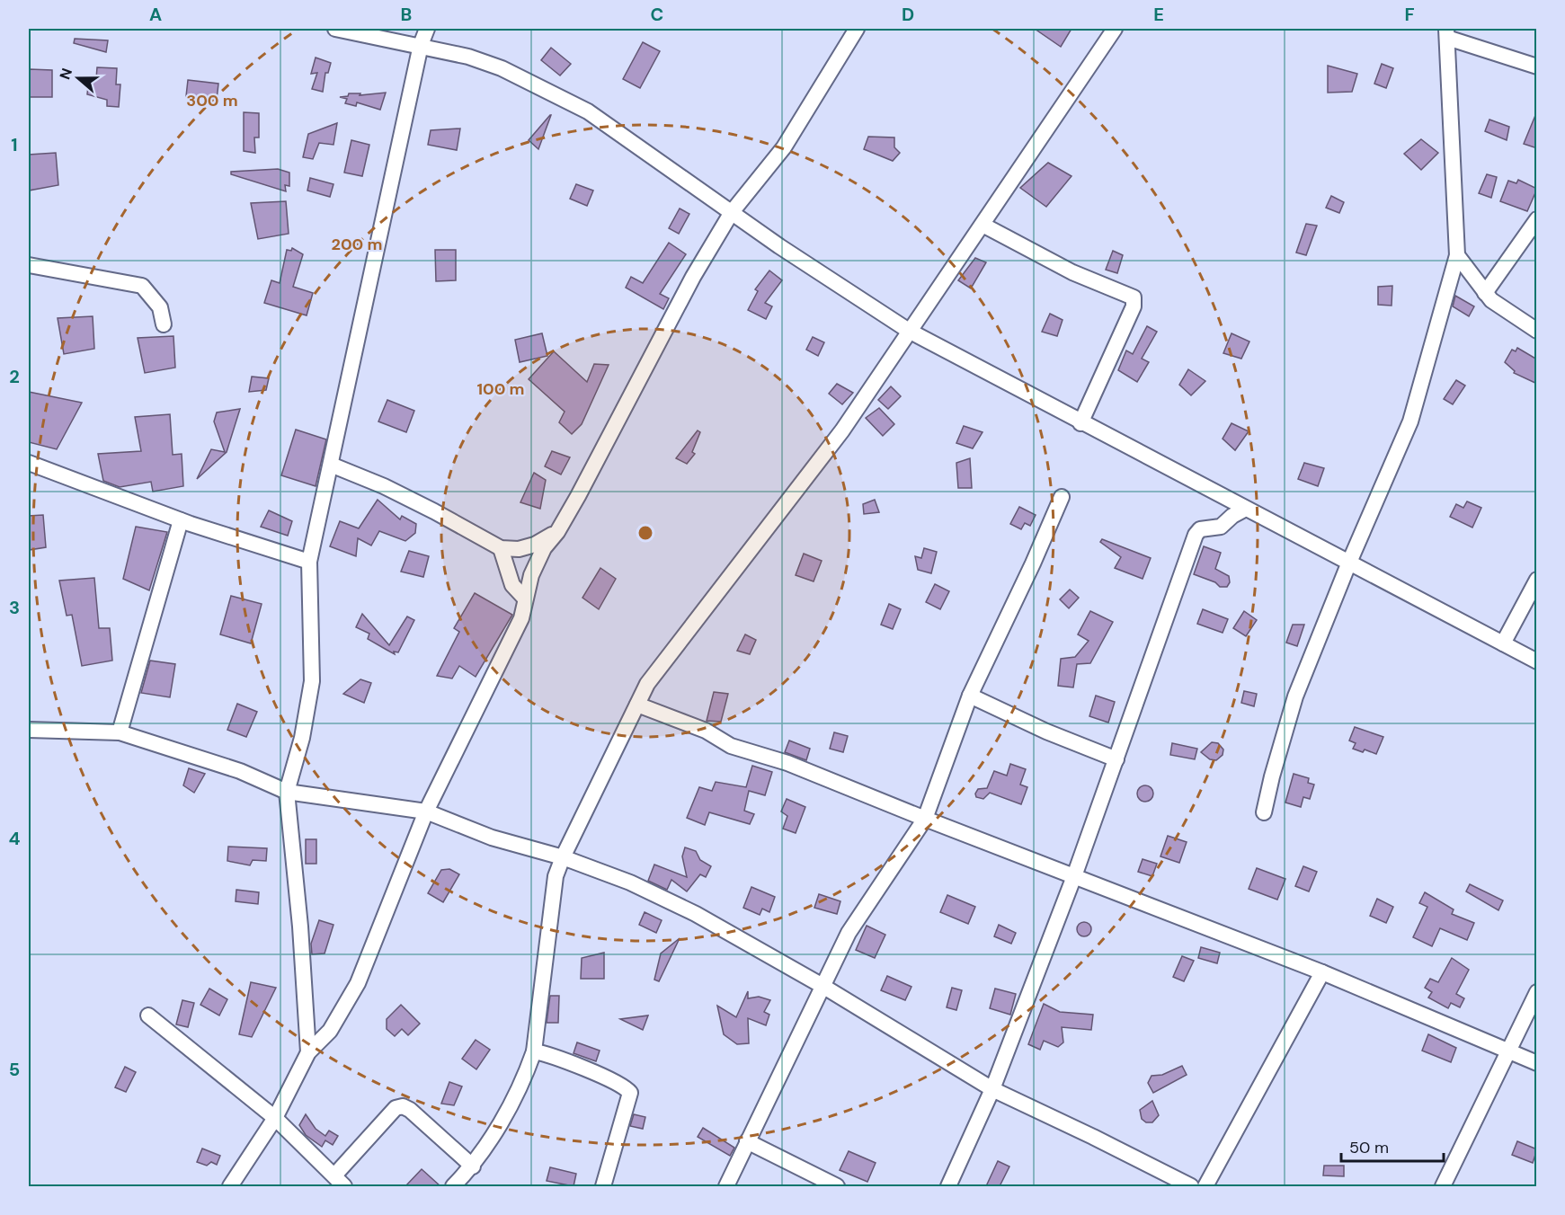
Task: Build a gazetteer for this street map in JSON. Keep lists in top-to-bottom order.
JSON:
{
  "scale_bar": "50 m",
  "north": "left",
  "grid": {
    "columns": [
      "A",
      "B",
      "C",
      "D",
      "E",
      "F"
    ],
    "rows": [
      "1",
      "2",
      "3",
      "4",
      "5"
    ]
  },
  "rings": ["300 m", "200 m", "100 m"]
}
